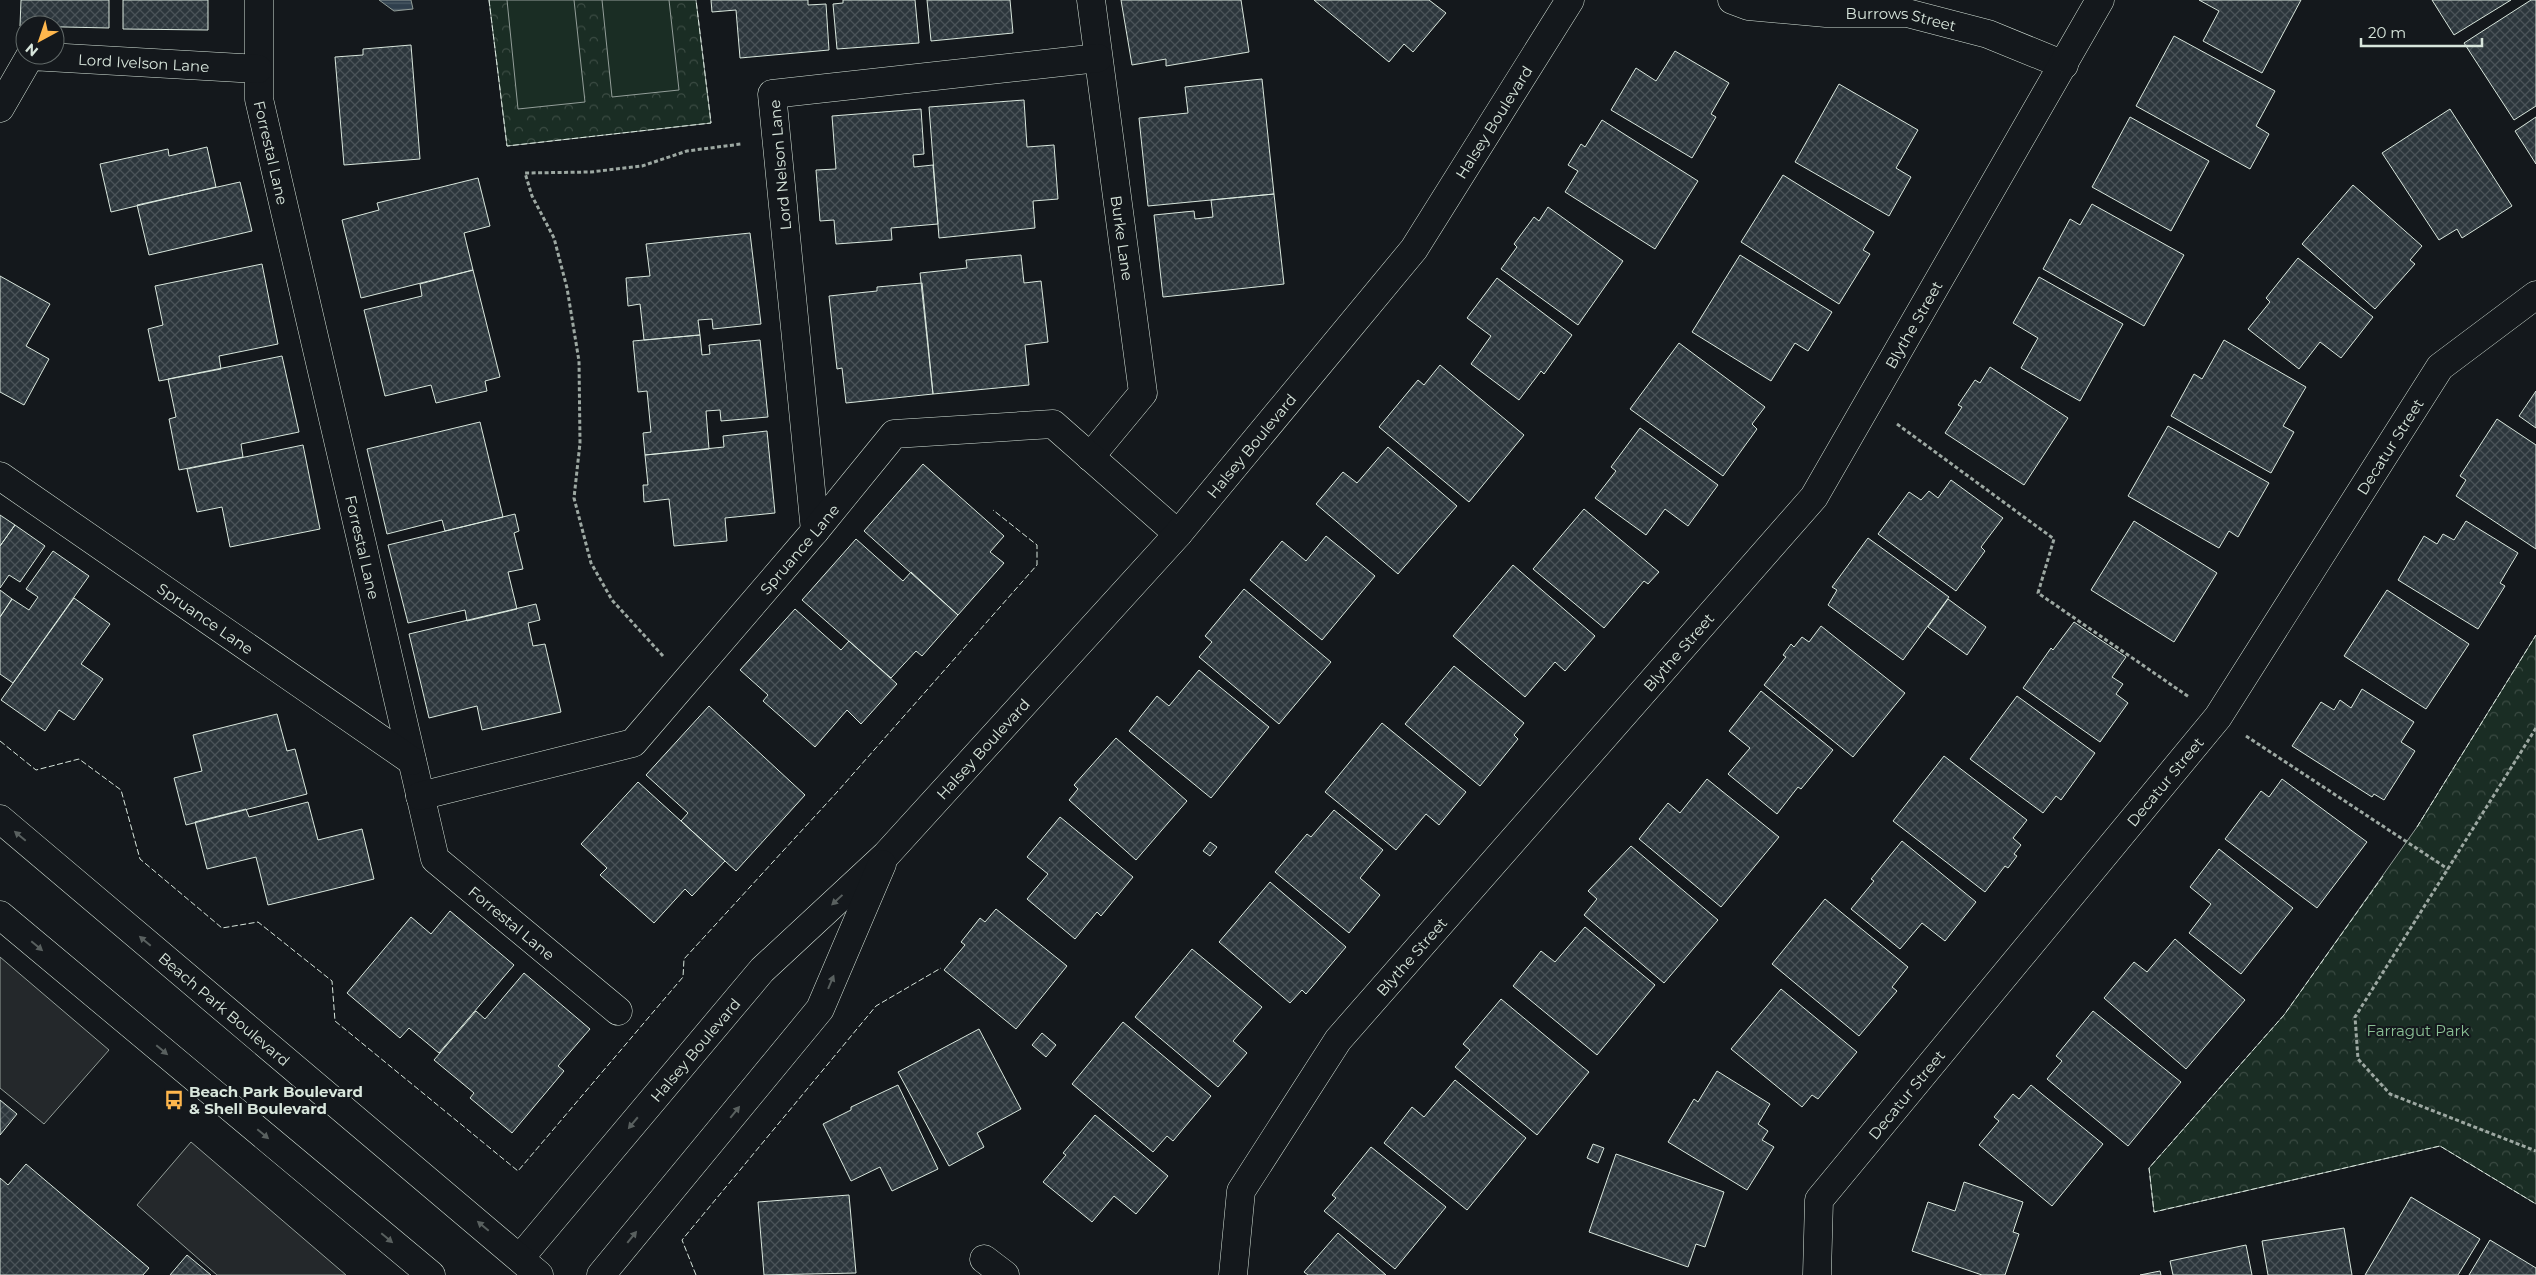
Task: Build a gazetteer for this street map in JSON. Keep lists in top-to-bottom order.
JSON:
{
  "streets": {
    "street": [
      "Burrows Street",
      "Lord Ivelson Lane",
      "Halsey Boulevard",
      "Forrestal Lane",
      "Lord Nelson Lane",
      "Burke Lane",
      "Blythe Street",
      "Decatur Street",
      "Spruance Lane",
      "Beach Park Boulevard"
    ]
  },
  "crossings": [
    ["Burrows Street", "Blythe Street"],
    ["Lord Ivelson Lane", "Forrestal Lane"],
    ["Halsey Boulevard", "Spruance Lane"],
    ["Halsey Boulevard", "Beach Park Boulevard"],
    ["Forrestal Lane", "Spruance Lane"],
    ["Lord Nelson Lane", "Burke Lane"],
    ["Lord Nelson Lane", "Spruance Lane"],
    ["Burke Lane", "Spruance Lane"]
  ],
  "parks": ["Farragut Park"],
  "places": {
    "bus stop": ["Beach Park Boulevard & Shell Boulevard"]
  },
  "scale_bar": "20 m",
  "north": "bottom left"
}
